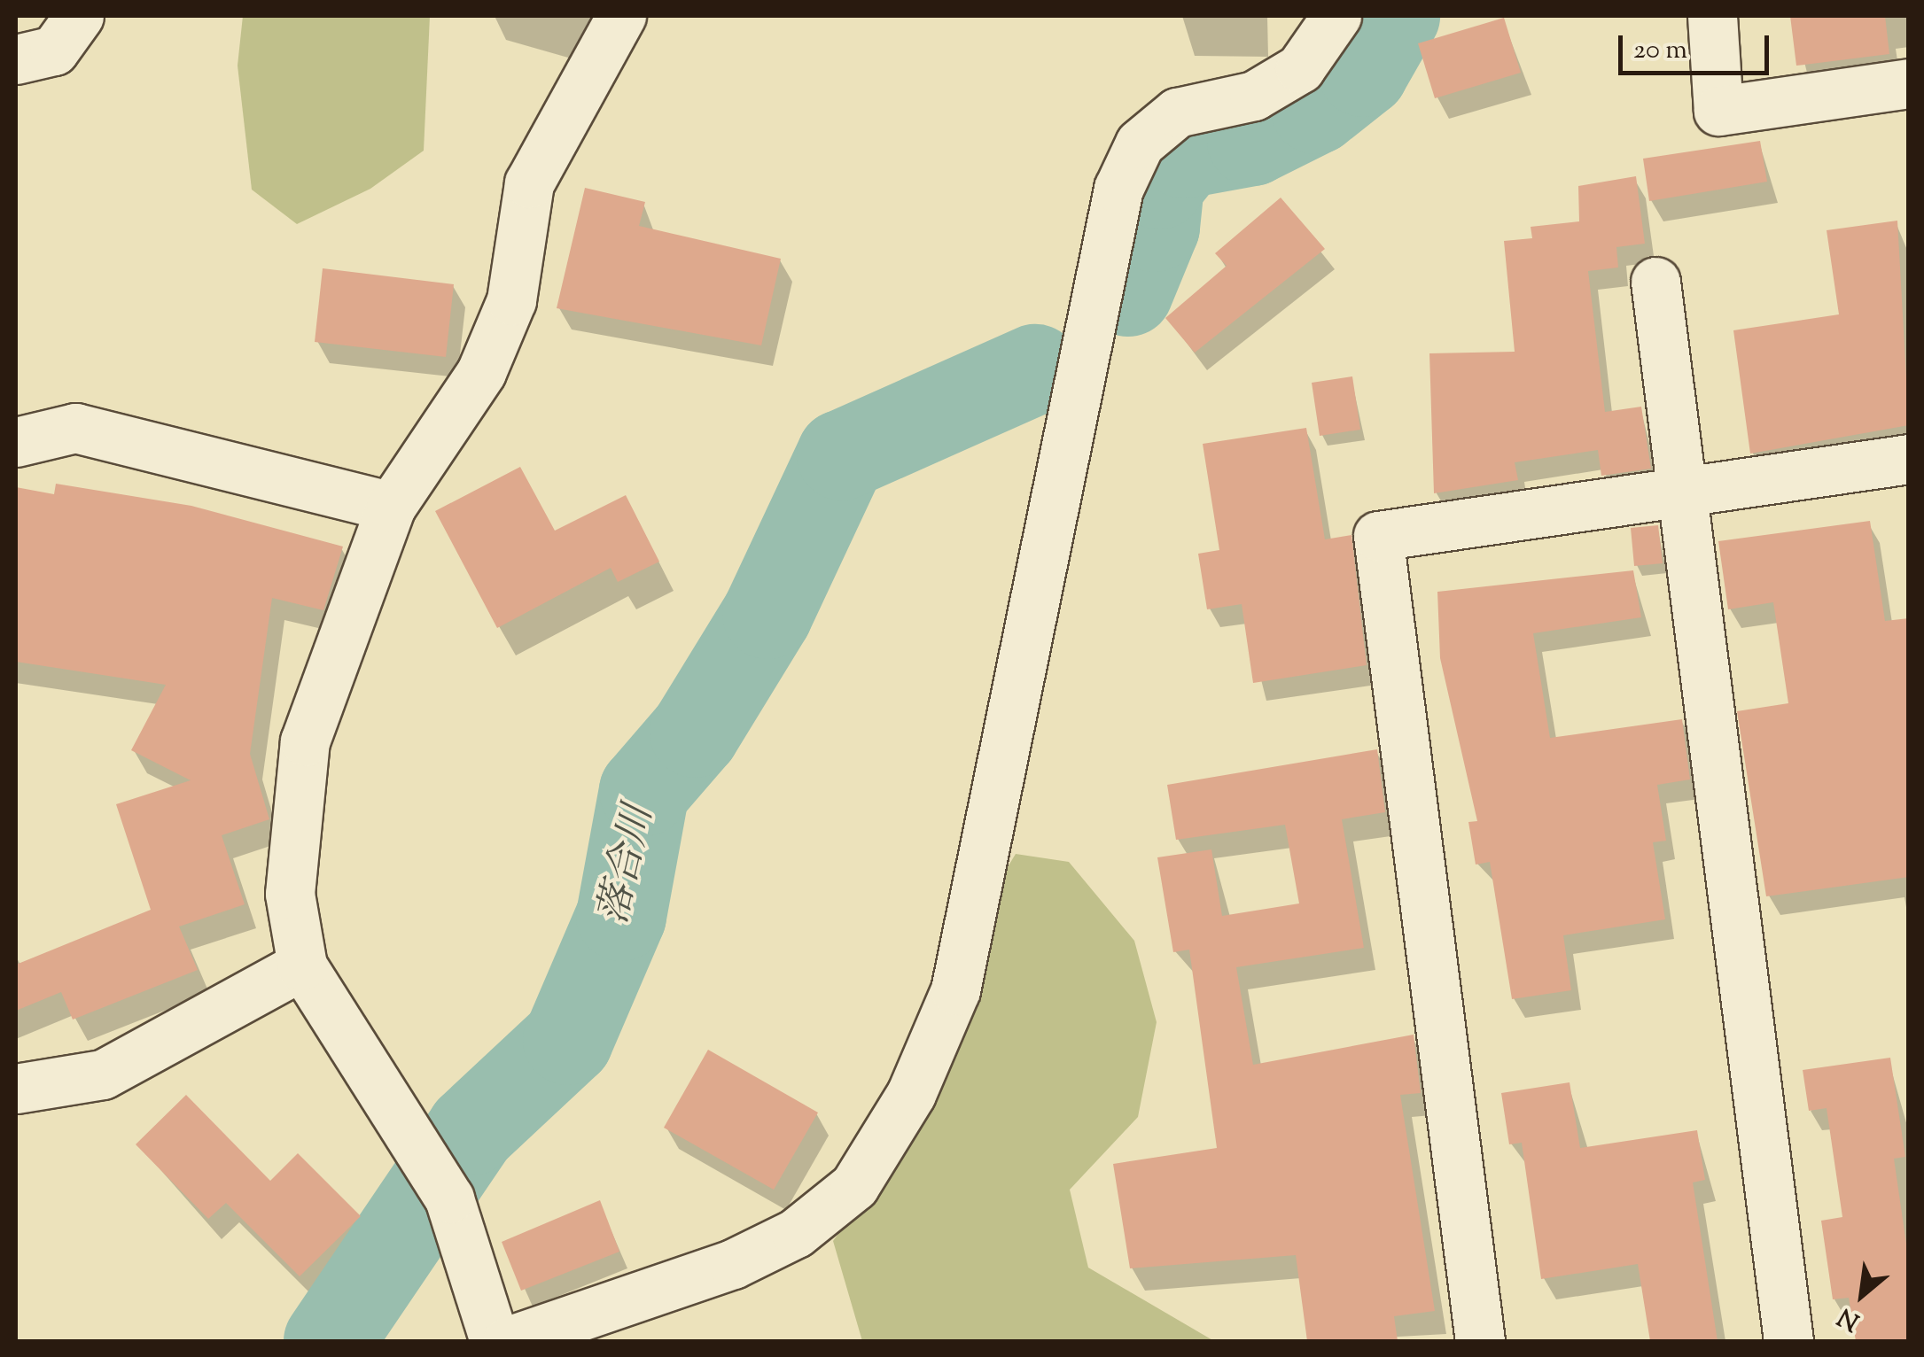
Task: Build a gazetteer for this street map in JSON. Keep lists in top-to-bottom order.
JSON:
{
  "water": ["落合川"],
  "scale_bar": "20 m",
  "north": "bottom left"
}
